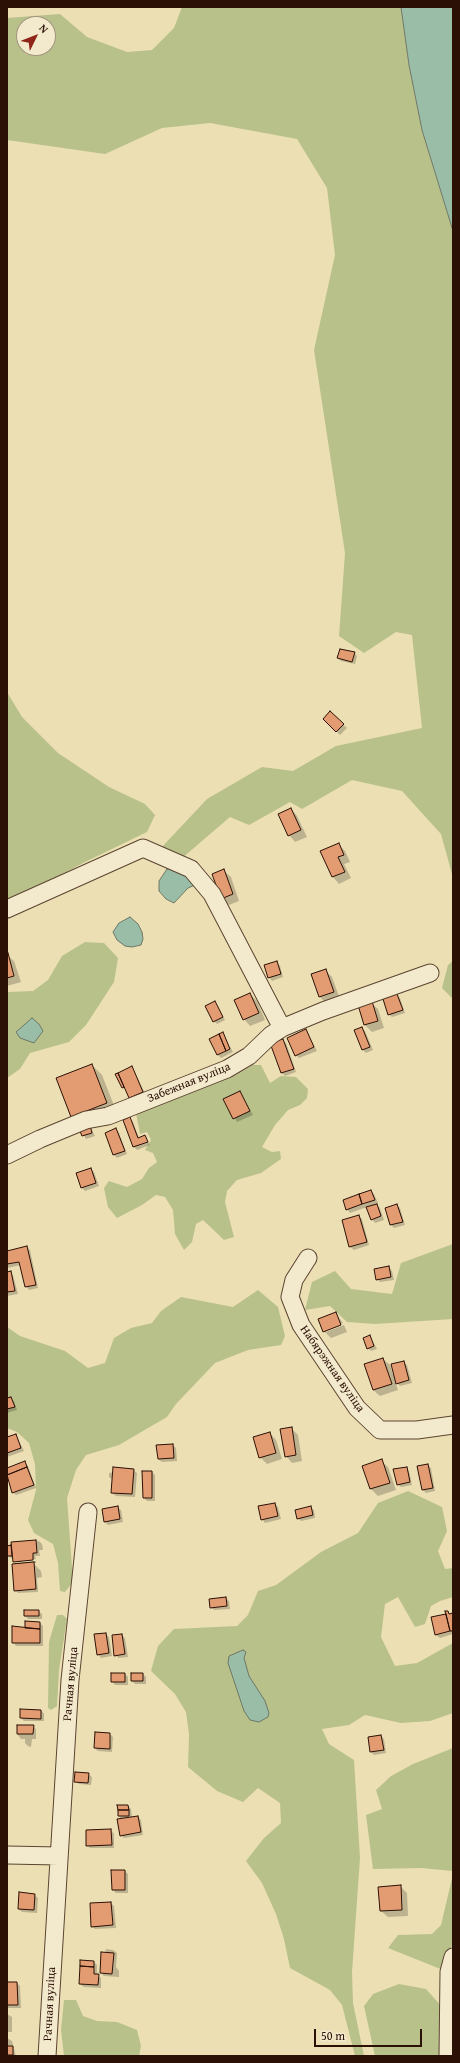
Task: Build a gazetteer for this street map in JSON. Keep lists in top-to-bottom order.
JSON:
{
  "streets": {
    "street": ["Забежная вуліца", "Набярэжная вуліца", "Рачная вуліца"]
  },
  "scale_bar": "50 m",
  "north": "top right"
}
